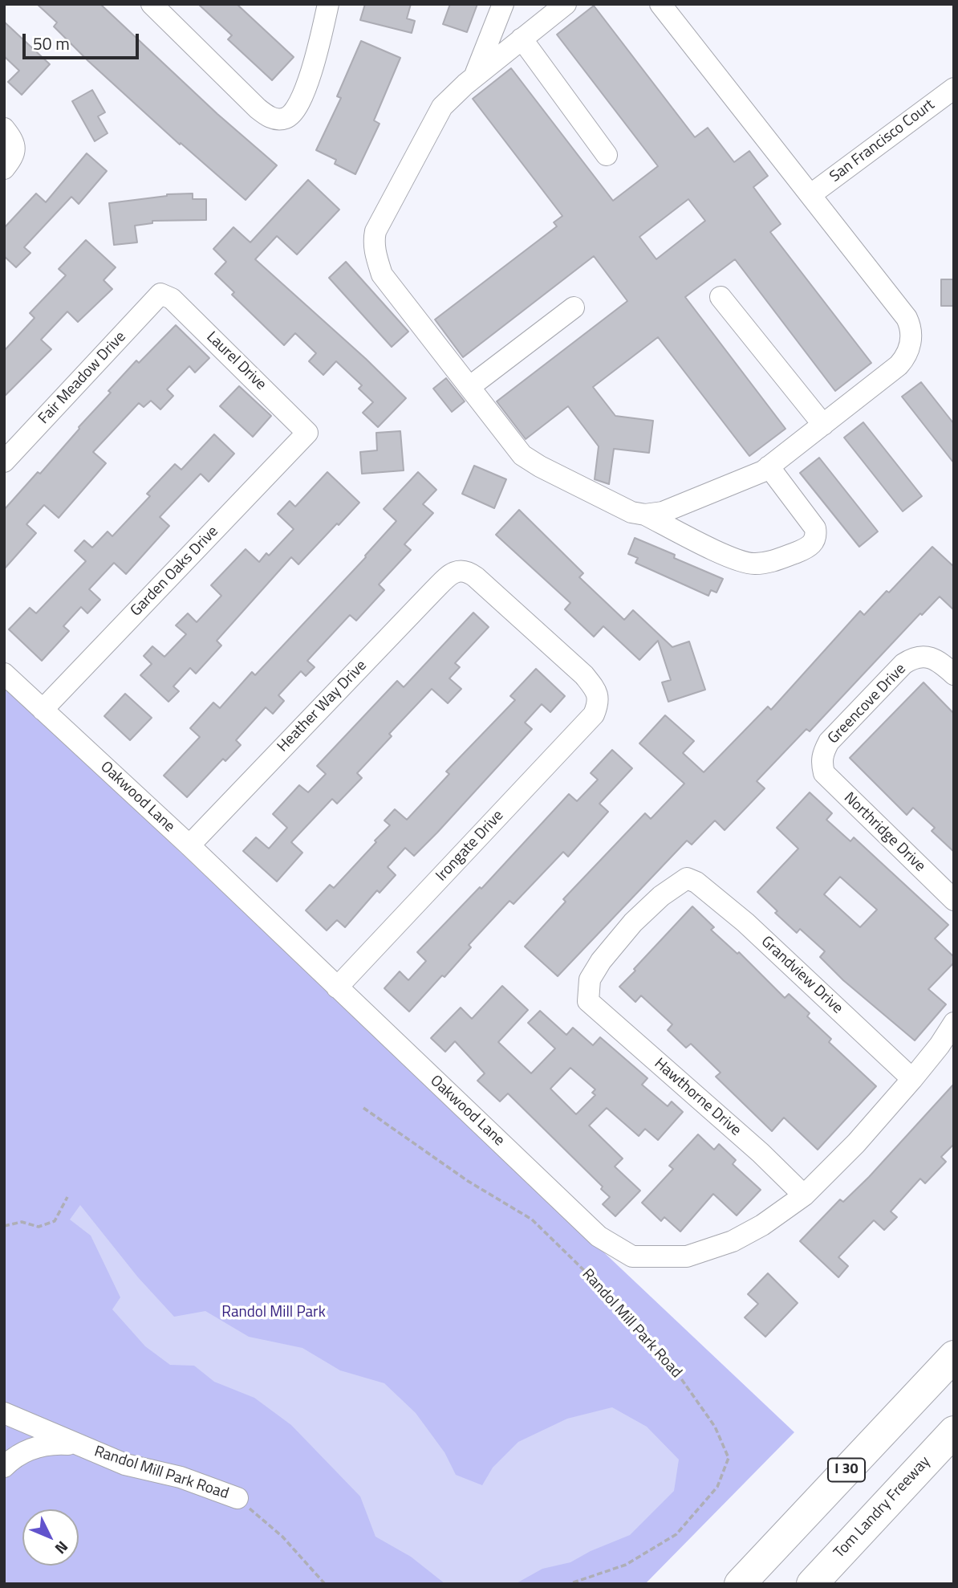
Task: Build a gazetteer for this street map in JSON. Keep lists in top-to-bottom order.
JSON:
{
  "streets": {
    "highway": ["I 30", "Tom Landry Freeway"],
    "street": [
      "San Francisco Court",
      "Laurel Drive",
      "Fair Meadow Drive",
      "Garden Oaks Drive",
      "Greencove Drive",
      "Heather Way Drive",
      "Oakwood Lane",
      "Northridge Drive",
      "Irongate Drive",
      "Grandview Drive",
      "Hawthorne Drive",
      "Randol Mill Park Road"
    ]
  },
  "crossings": [
    ["Laurel Drive", "Fair Meadow Drive"],
    ["Laurel Drive", "Garden Oaks Drive"],
    ["Garden Oaks Drive", "Oakwood Lane"],
    ["Greencove Drive", "Northridge Drive"],
    ["Heather Way Drive", "Oakwood Lane"],
    ["Heather Way Drive", "Irongate Drive"],
    ["Oakwood Lane", "Irongate Drive"],
    ["Oakwood Lane", "Grandview Drive"],
    ["Oakwood Lane", "Hawthorne Drive"],
    ["Grandview Drive", "Hawthorne Drive"]
  ],
  "parks": ["Randol Mill Park"],
  "scale_bar": "50 m",
  "north": "bottom right"
}
